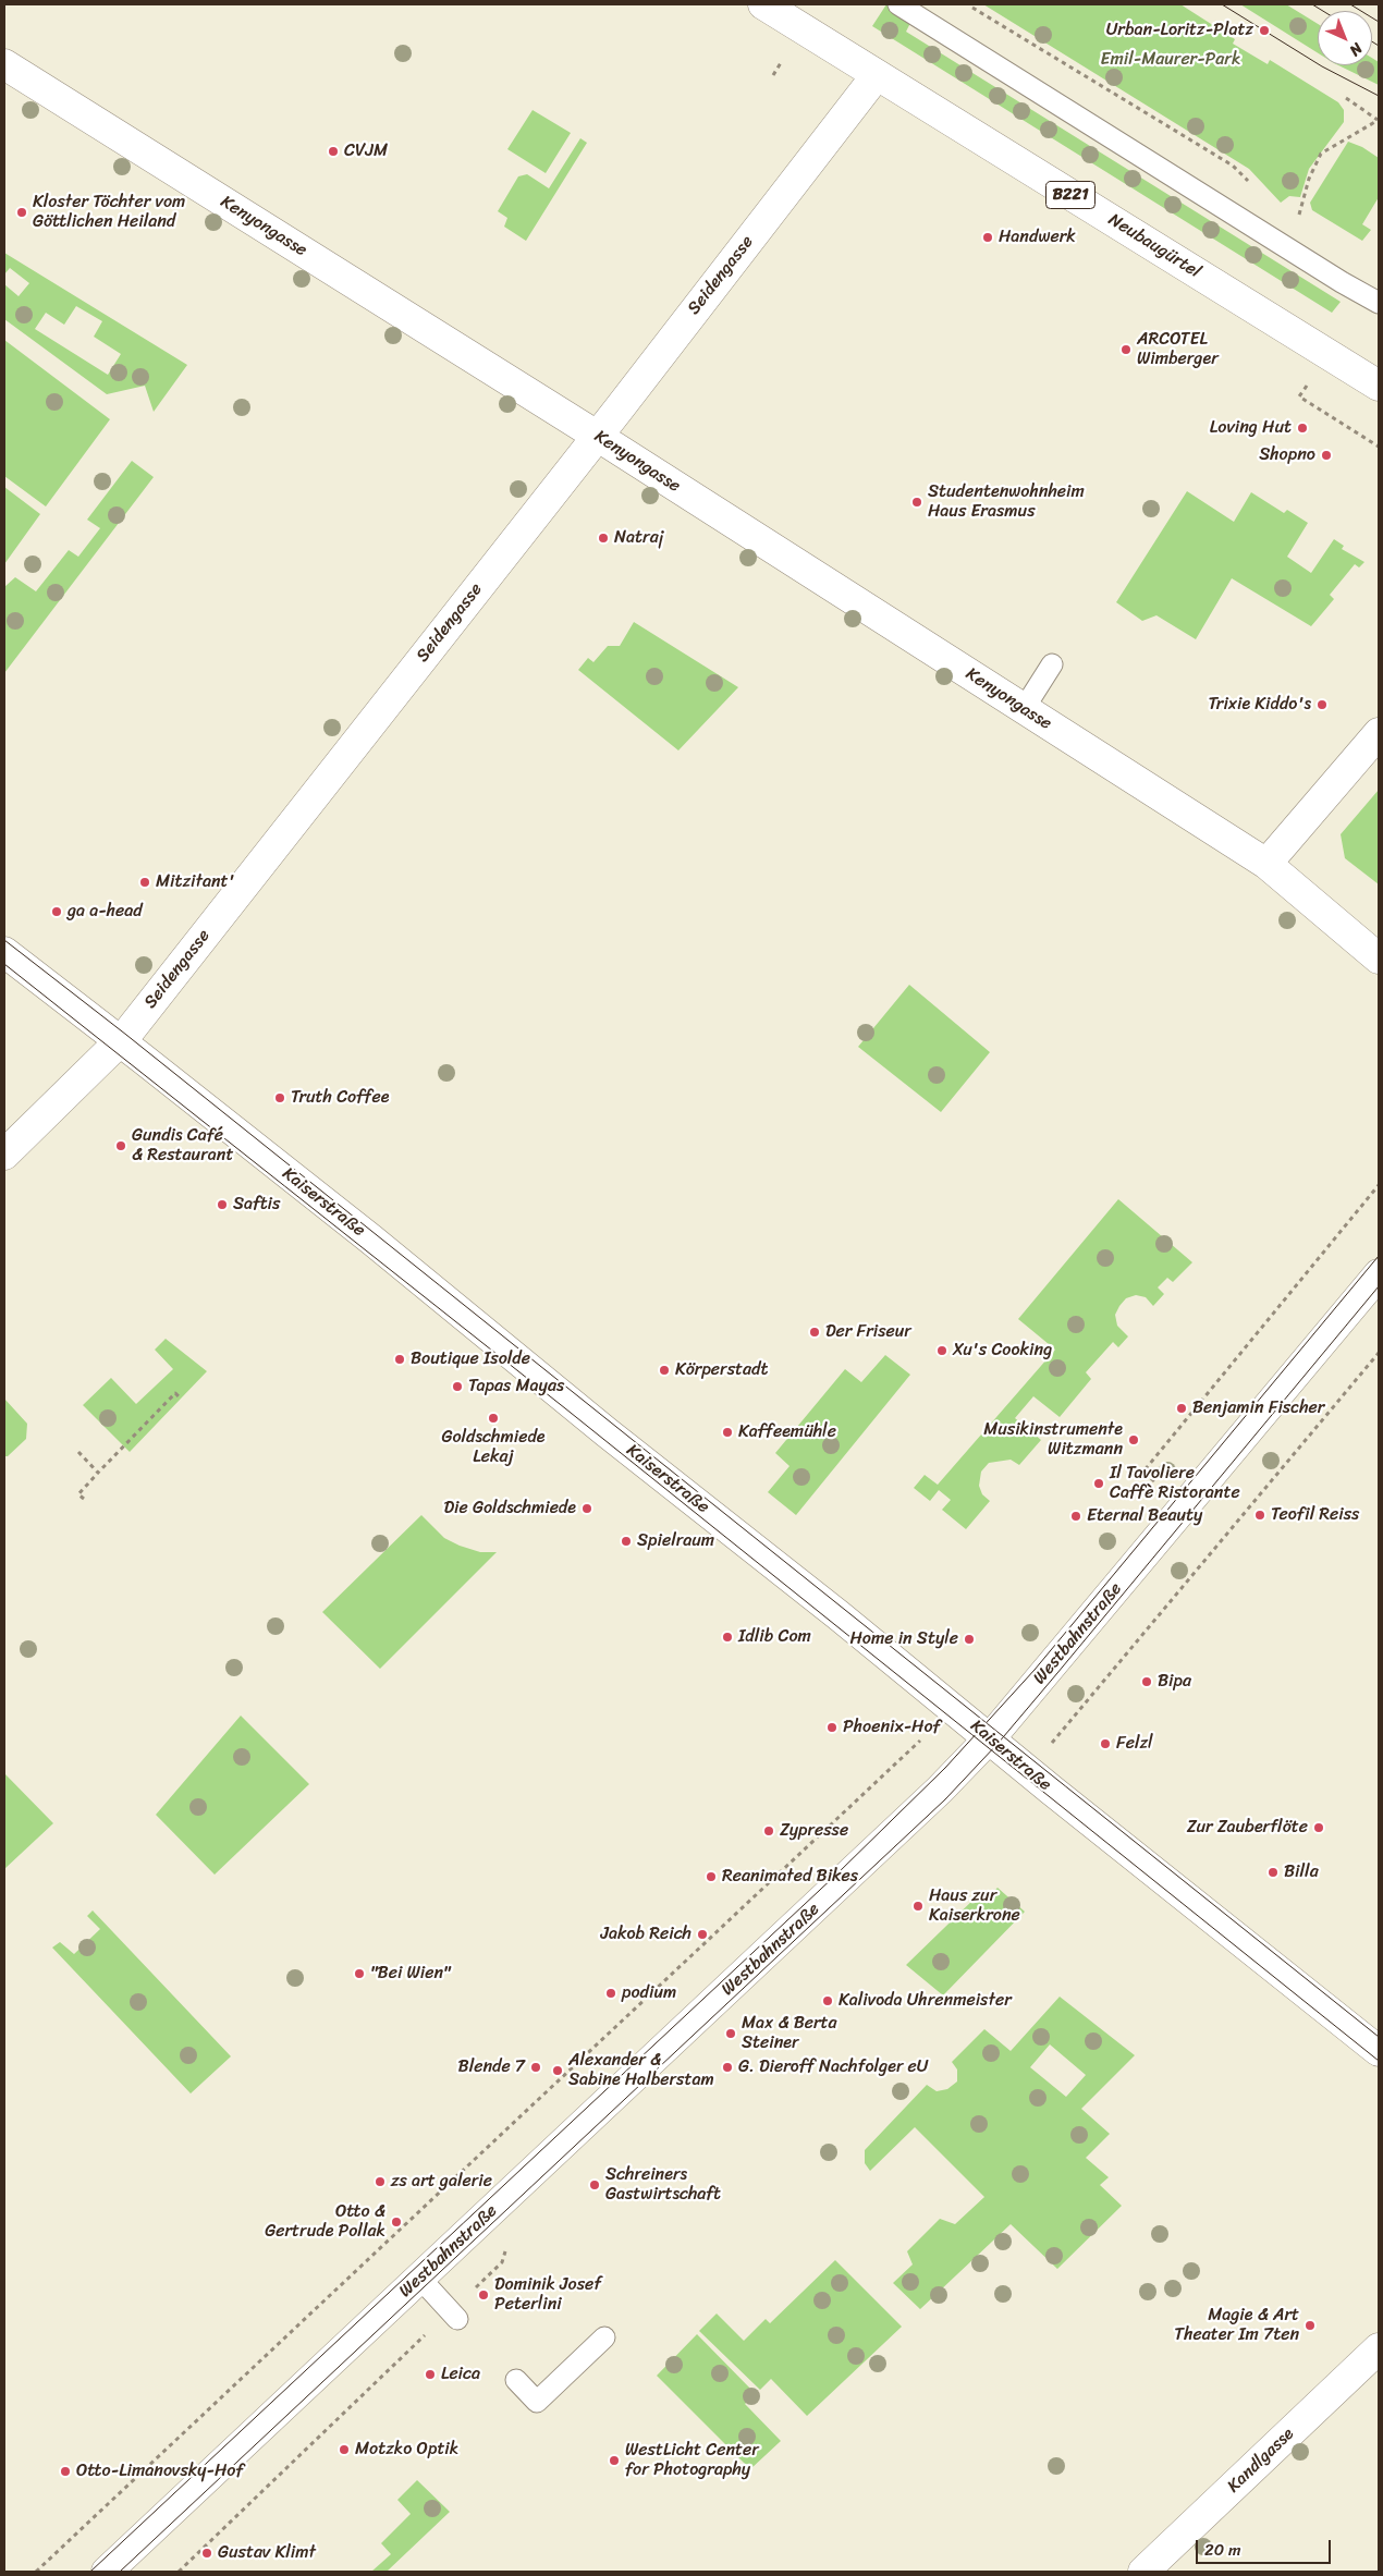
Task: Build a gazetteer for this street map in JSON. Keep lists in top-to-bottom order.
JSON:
{
  "streets": {
    "street": [
      "B221",
      "Kenyongasse",
      "Neubaugürtel",
      "Seidengasse",
      "Kaiserstraße",
      "Westbahnstraße",
      "Kandlgasse"
    ]
  },
  "crossings": [
    ["Kenyongasse", "Seidengasse"],
    ["Neubaugürtel", "Seidengasse"],
    ["Seidengasse", "Kaiserstraße"],
    ["Kaiserstraße", "Westbahnstraße"]
  ],
  "parks": ["Emil-Maurer-Park"],
  "places": [
    "Urban-Loritz-Platz",
    "CVJM",
    "Kloster Töchter vom Göttlichen Heiland",
    "Handwerk",
    "ARCOTEL Wimberger",
    "Loving Hut",
    "Shopno",
    "Studentenwohnheim Haus Erasmus",
    "Natraj",
    "Trixie Kiddo's",
    "Mitzitant'",
    "ga a-head",
    "Truth Coffee",
    "Gundis Café & Restaurant",
    "Saftis",
    "Der Friseur",
    "Xu's Cooking",
    "Boutique Isolde",
    "Körperstadt",
    "Tapas Mayas",
    "Benjamin Fischer",
    "Goldschmiede Lekaj",
    "Kaffeemühle",
    "Musikinstrumente Witzmann",
    "Il Tavoliere Caffè Ristorante",
    "Die Goldschmiede",
    "Teofil Reiss",
    "Eternal Beauty",
    "Spielraum",
    "Idlib Com",
    "Home in Style",
    "Bipa",
    "Phoenix-Hof",
    "Felzl",
    "Zur Zauberflöte",
    "Zypresse",
    "Billa",
    "Reanimated Bikes",
    "Haus zur Kaiserkrone",
    "Jakob Reich",
    "\"Bei Wien\"",
    "podium",
    "Kalivoda Uhrenmeister",
    "Max & Berta Steiner",
    "Blende 7",
    "G. Dieroff Nachfolger eU",
    "Alexander & Sabine Halberstam",
    "zs art galerie",
    "Schreiners Gastwirtschaft",
    "Otto & Gertrude Pollak",
    "Dominik Josef Peterlini",
    "Magie & Art Theater Im 7ten",
    "Leica",
    "Motzko Optik",
    "WestLicht Center for Photography",
    "Otto-Limanovsky-Hof",
    "Gustav Klimt"
  ],
  "scale_bar": "20 m",
  "north": "bottom right"
}
